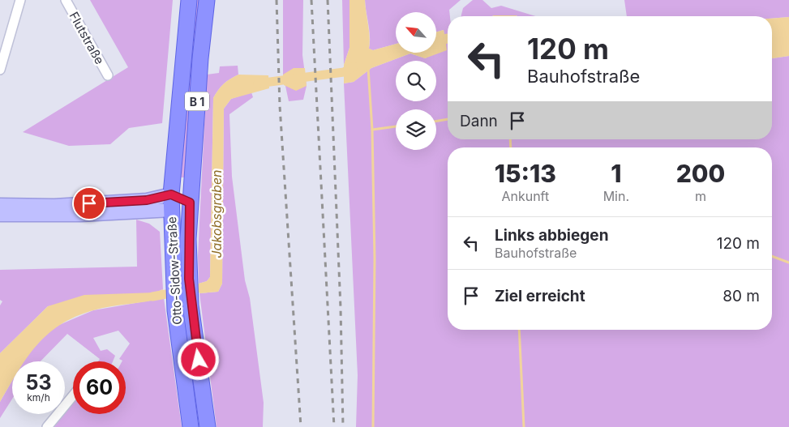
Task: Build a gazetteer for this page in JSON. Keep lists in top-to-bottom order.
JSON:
{
  "streets": {
    "main road": ["B 1", "Otto-Sidow-Straße"],
    "street": ["Flutstraße"]
  },
  "crossings": [
    ["B 1", "Otto-Sidow-Straße"]
  ],
  "water": ["Jakobsgraben"],
  "north": "top left",
  "page": {
    "turn": ["120 m", "Bauhofstraße"],
    "then": "Dann",
    "eta": [
      "15:13",
      "Ankunft",
      "1",
      "Min.",
      "200",
      "m"
    ],
    "list": [
      {
        "name": "Links abbiegen",
        "note": "Bauhofstraße",
        "value": "120 m"
      },
      {
        "name": "Ziel erreicht",
        "value": "80 m"
      }
    ],
    "speed": "53 km/h",
    "limit": "60"
  }
}
